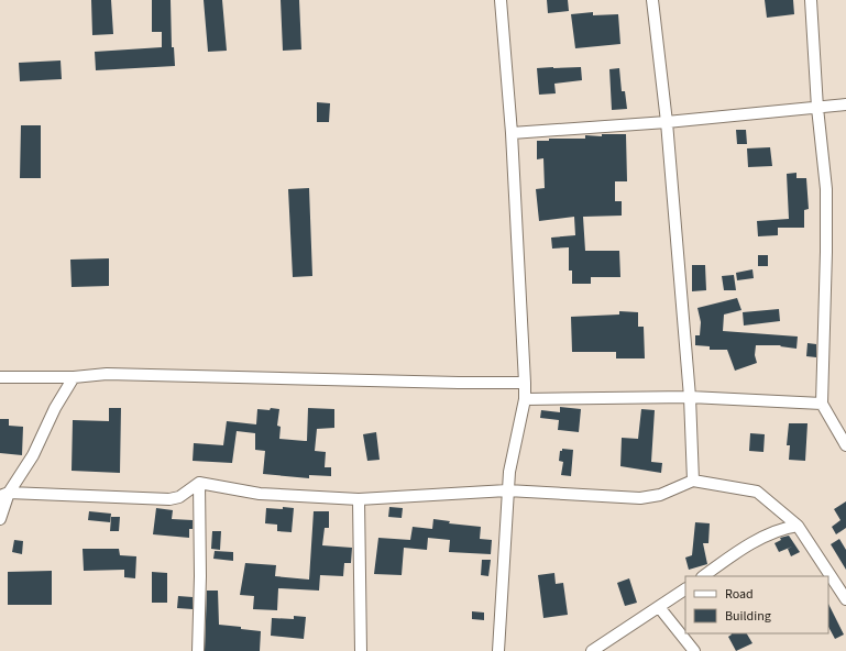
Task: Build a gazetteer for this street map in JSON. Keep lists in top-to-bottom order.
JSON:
{
  "legend": ["Road", "Building"]
}
